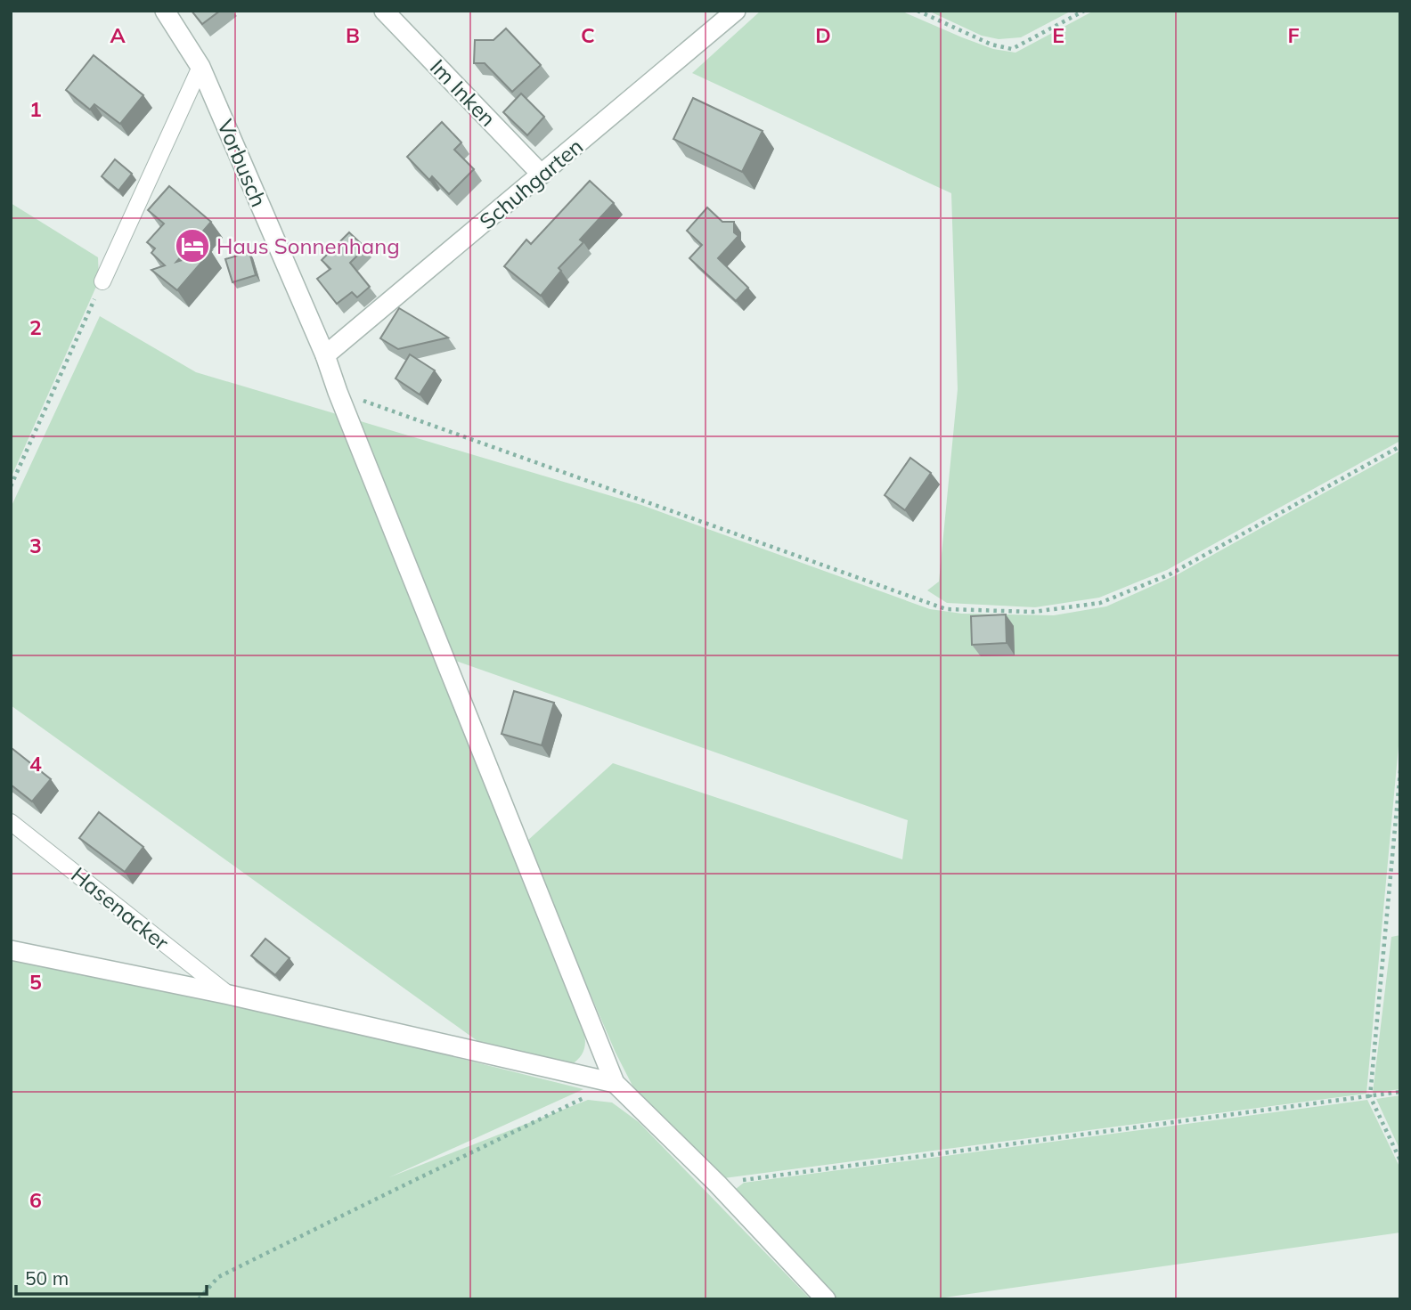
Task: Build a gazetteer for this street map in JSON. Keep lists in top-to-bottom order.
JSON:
{
  "streets": {
    "street": ["Im Inken", "Vorbusch", "Schuhgarten"],
    "lane": ["Hasenacker"]
  },
  "crossings": [
    ["Im Inken", "Schuhgarten"],
    ["Vorbusch", "Schuhgarten"]
  ],
  "places": {
    "hotel": ["Haus Sonnenhang"]
  },
  "scale_bar": "50 m",
  "grid": {
    "columns": [
      "A",
      "B",
      "C",
      "D",
      "E",
      "F"
    ],
    "rows": [
      "1",
      "2",
      "3",
      "4",
      "5",
      "6"
    ]
  }
}
